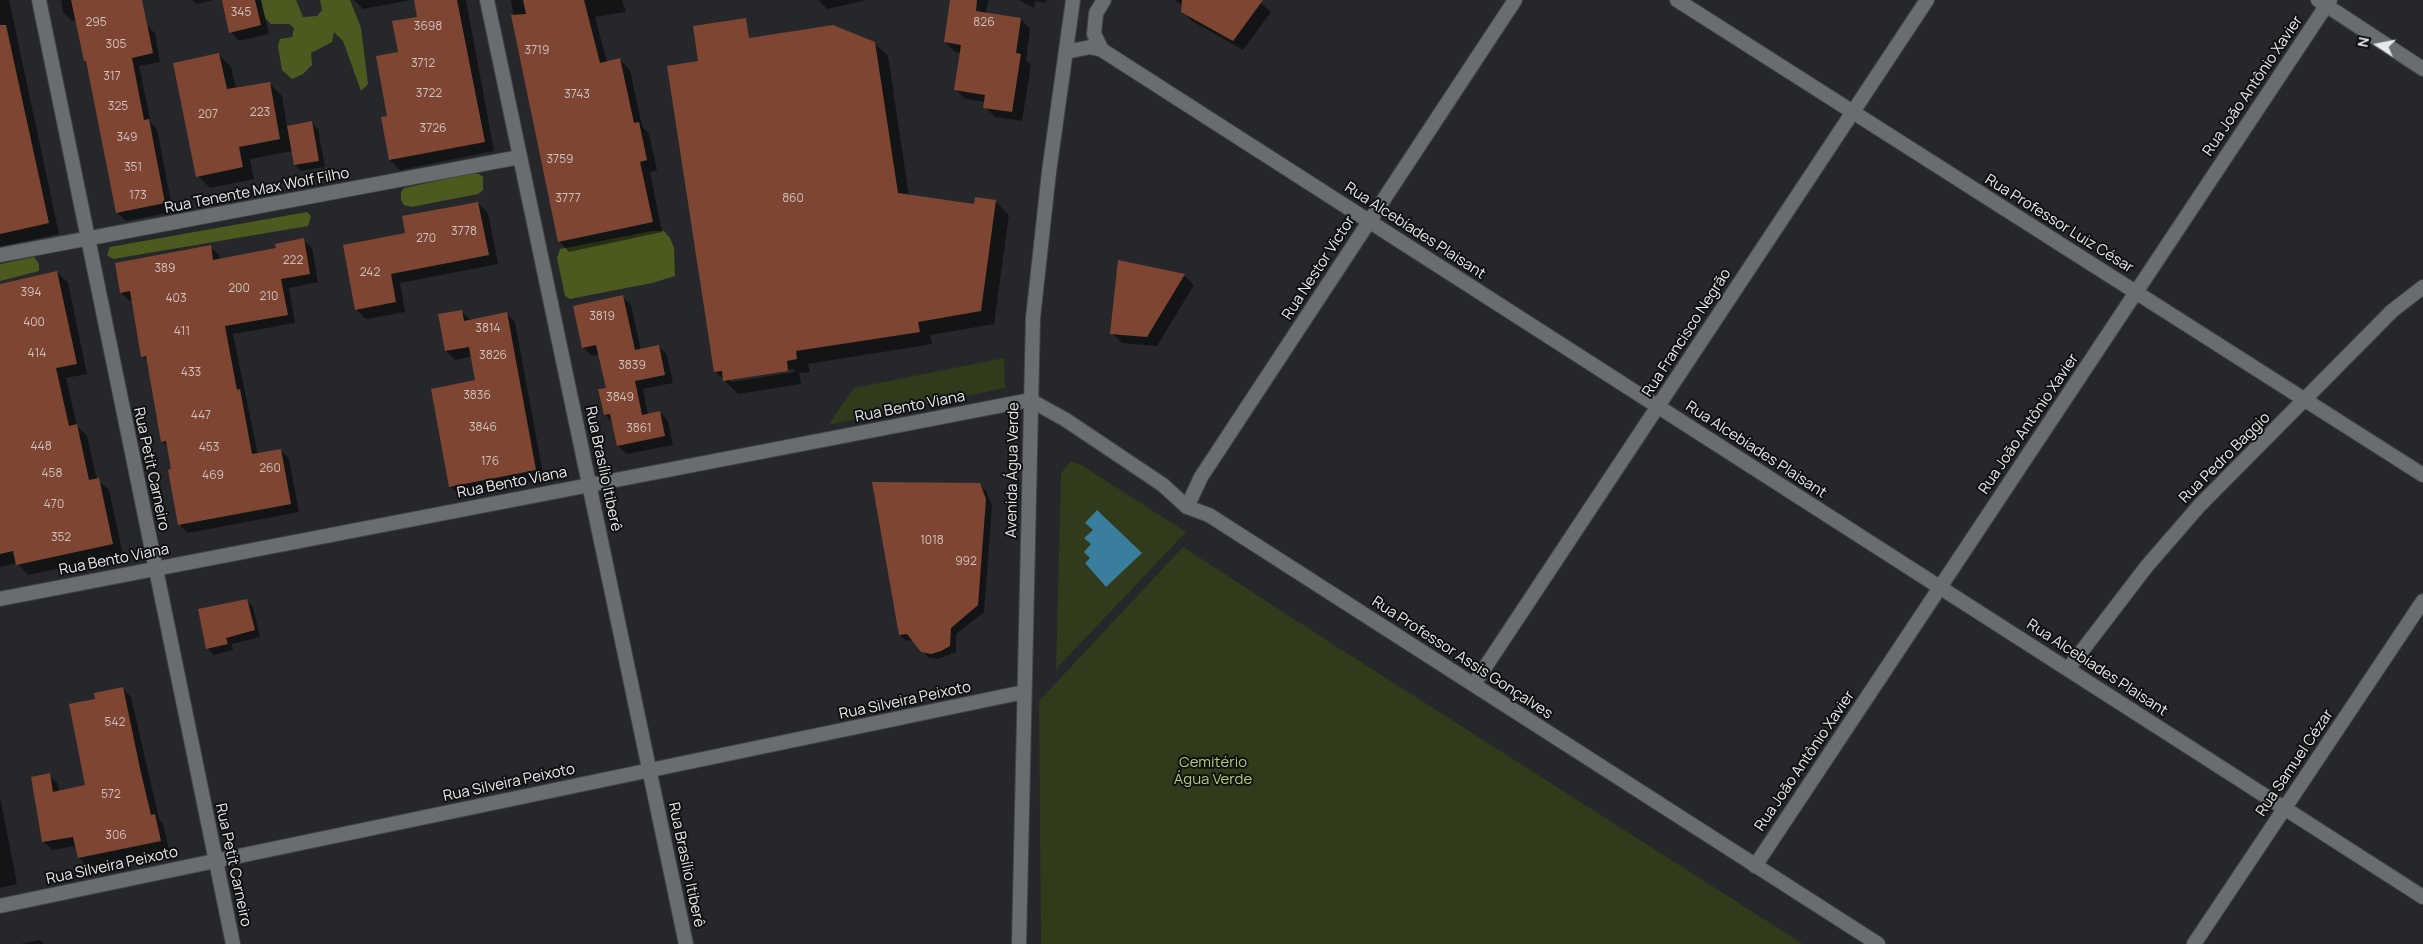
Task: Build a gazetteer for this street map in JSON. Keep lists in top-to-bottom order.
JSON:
{
  "streets": {
    "street": [
      "Rua João Antônio Xavier",
      "Rua Tenente Max Wolf Filho",
      "Rua Professor Luiz César",
      "Rua Alcebíades Plaisant",
      "Rua Nestor Victor",
      "Rua Francisco Negrão",
      "Rua Bento Viana",
      "Rua Pedro Baggio",
      "Rua Petit Carneiro",
      "Rua Brasílio Itiberê",
      "Avenida Água Verde",
      "Rua Professor Assis Gonçalves",
      "Rua Silveira Peixoto",
      "Rua Samuel Cézar"
    ]
  },
  "crossings": [
    ["Rua João Antônio Xavier", "Rua Professor Luiz César"],
    ["Rua João Antônio Xavier", "Rua Alcebíades Plaisant"],
    ["Rua João Antônio Xavier", "Rua Professor Assis Gonçalves"],
    ["Rua Tenente Max Wolf Filho", "Rua Petit Carneiro"],
    ["Rua Tenente Max Wolf Filho", "Rua Brasílio Itiberê"],
    ["Rua Professor Luiz César", "Rua Francisco Negrão"],
    ["Rua Professor Luiz César", "Rua Pedro Baggio"],
    ["Rua Alcebíades Plaisant", "Rua Nestor Victor"],
    ["Rua Alcebíades Plaisant", "Rua Francisco Negrão"],
    ["Rua Alcebíades Plaisant", "Rua Pedro Baggio"],
    ["Rua Alcebíades Plaisant", "Rua Samuel Cézar"],
    ["Rua Nestor Victor", "Rua Professor Assis Gonçalves"],
    ["Rua Francisco Negrão", "Rua Professor Assis Gonçalves"],
    ["Rua Bento Viana", "Rua Petit Carneiro"],
    ["Rua Bento Viana", "Rua Brasílio Itiberê"],
    ["Rua Bento Viana", "Avenida Água Verde"],
    ["Rua Bento Viana", "Rua Professor Assis Gonçalves"],
    ["Rua Petit Carneiro", "Rua Silveira Peixoto"],
    ["Rua Brasílio Itiberê", "Rua Silveira Peixoto"],
    ["Avenida Água Verde", "Rua Professor Assis Gonçalves"],
    ["Avenida Água Verde", "Rua Silveira Peixoto"]
  ],
  "parks": ["Cemitério Água Verde"],
  "house_numbers": [
    "345",
    "295",
    "826",
    "3698",
    "305",
    "3719",
    "3712",
    "317",
    "3722",
    "3743",
    "325",
    "223",
    "207",
    "3726",
    "349",
    "3759",
    "351",
    "173",
    "3777",
    "860",
    "3778",
    "270",
    "222",
    "389",
    "242",
    "200",
    "394",
    "210",
    "403",
    "3819",
    "400",
    "3814",
    "411",
    "414",
    "3826",
    "3839",
    "433",
    "3836",
    "3849",
    "447",
    "3846",
    "3861",
    "448",
    "453",
    "176",
    "260",
    "458",
    "469",
    "470",
    "352",
    "1018",
    "992",
    "542",
    "572",
    "306"
  ],
  "north": "left"
}
